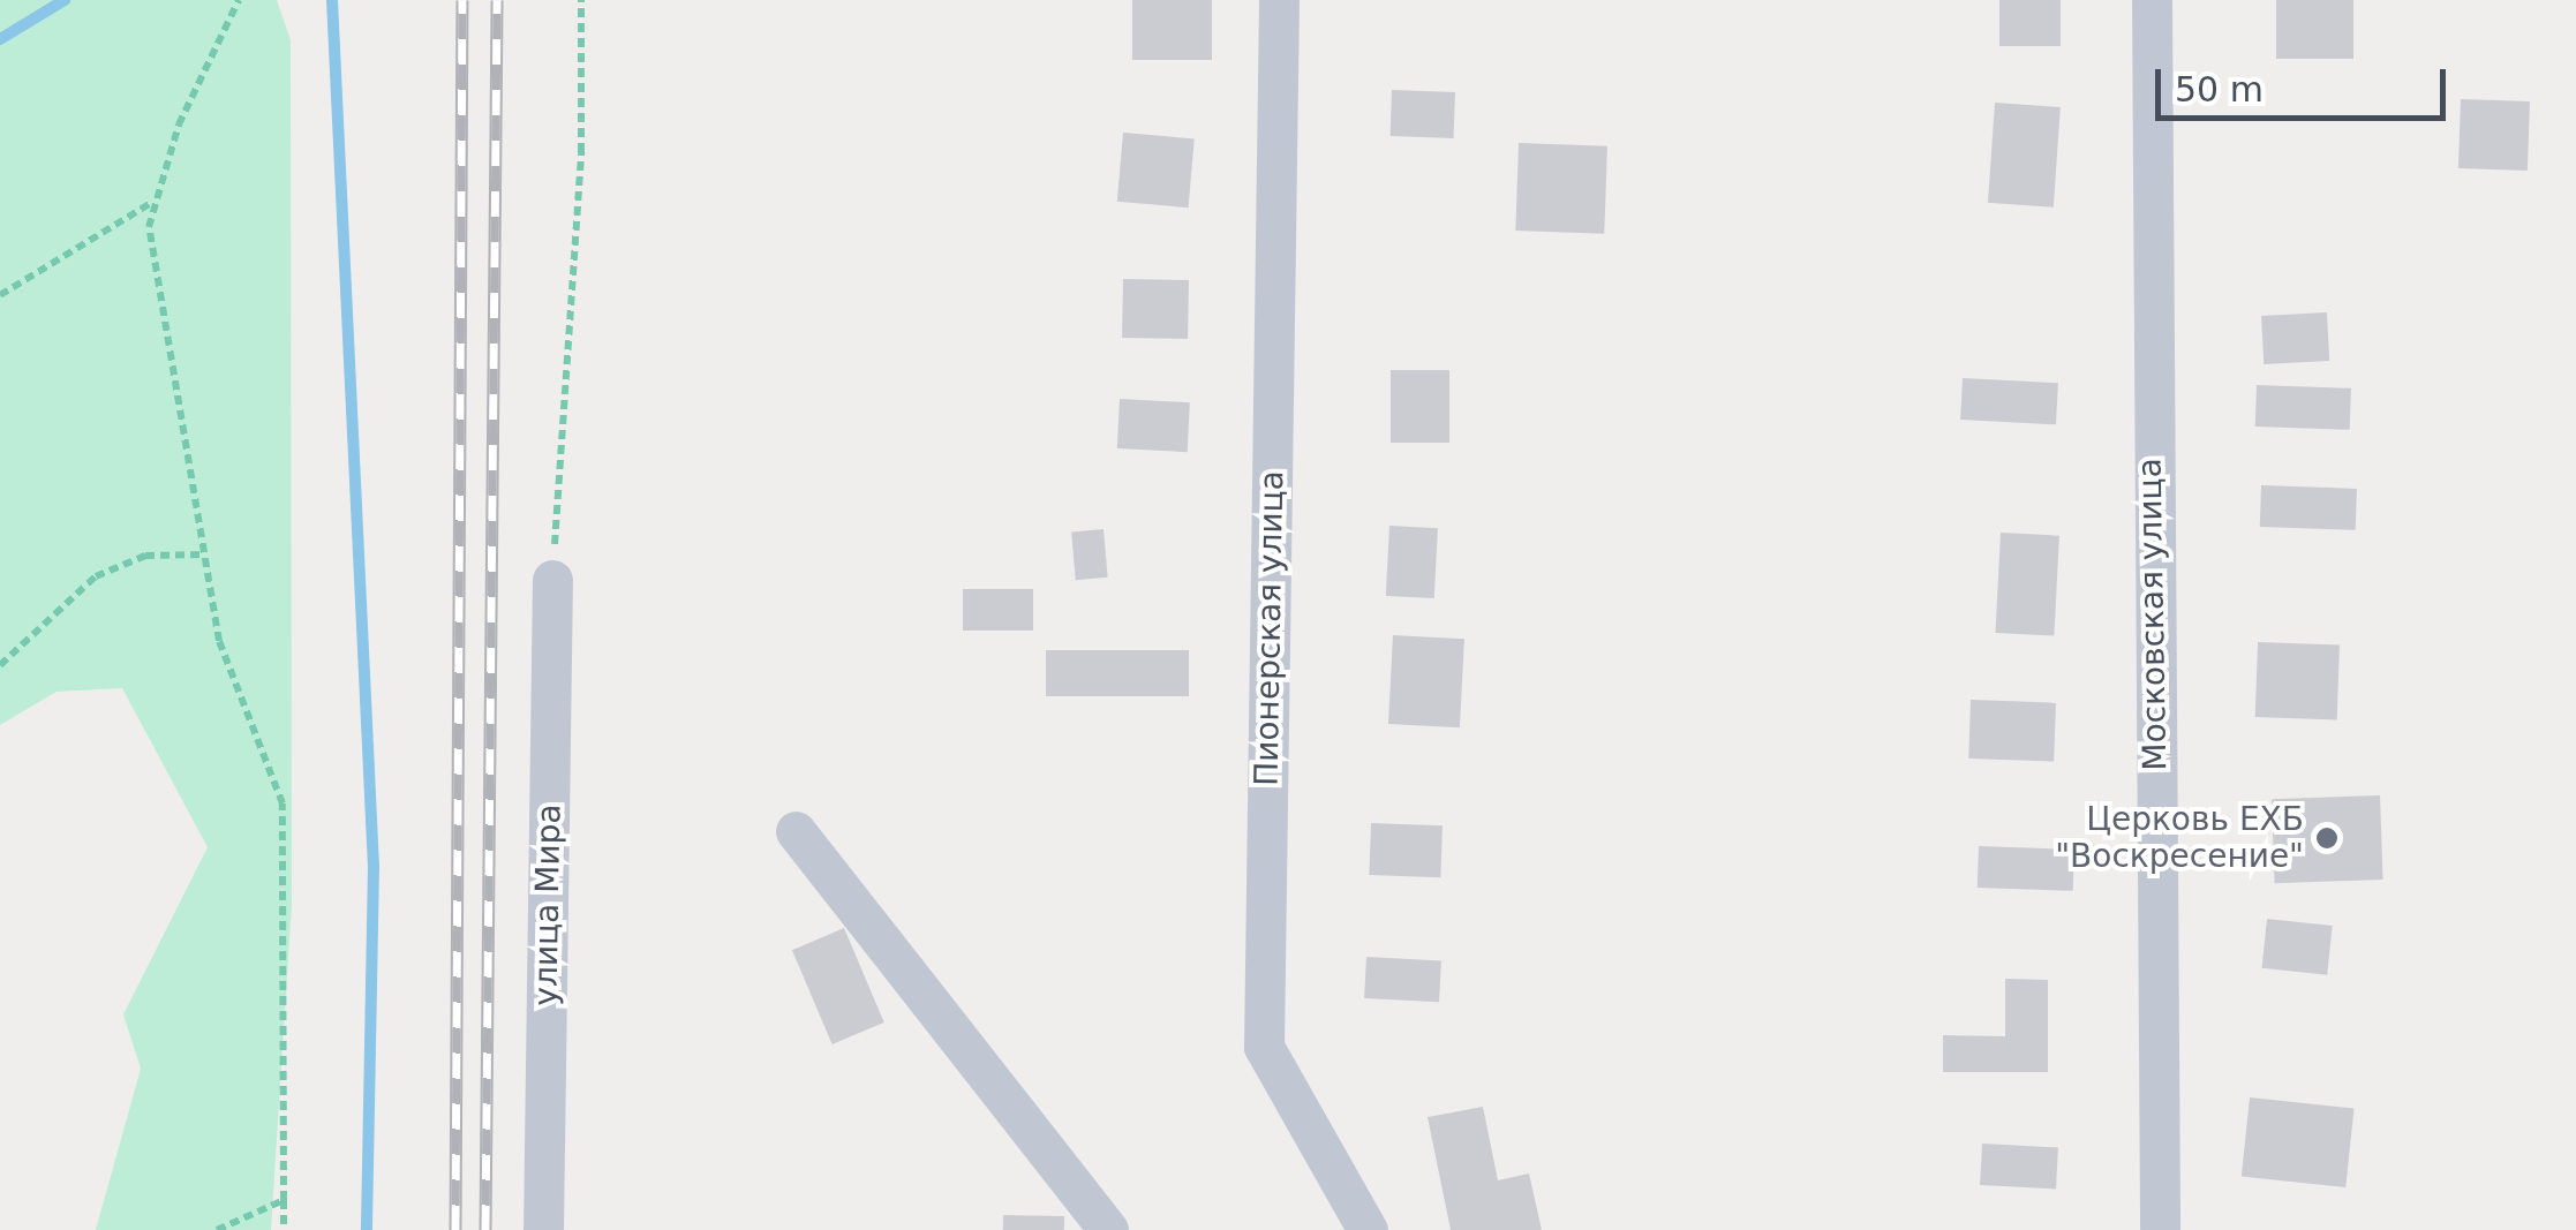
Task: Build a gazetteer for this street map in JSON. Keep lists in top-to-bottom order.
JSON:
{
  "streets": {
    "street": ["Московская улица", "Пионерская улица", "улица Мира"]
  },
  "places": ["Церковь ЕХБ \"Воскресение\""],
  "scale_bar": "50 m"
}
